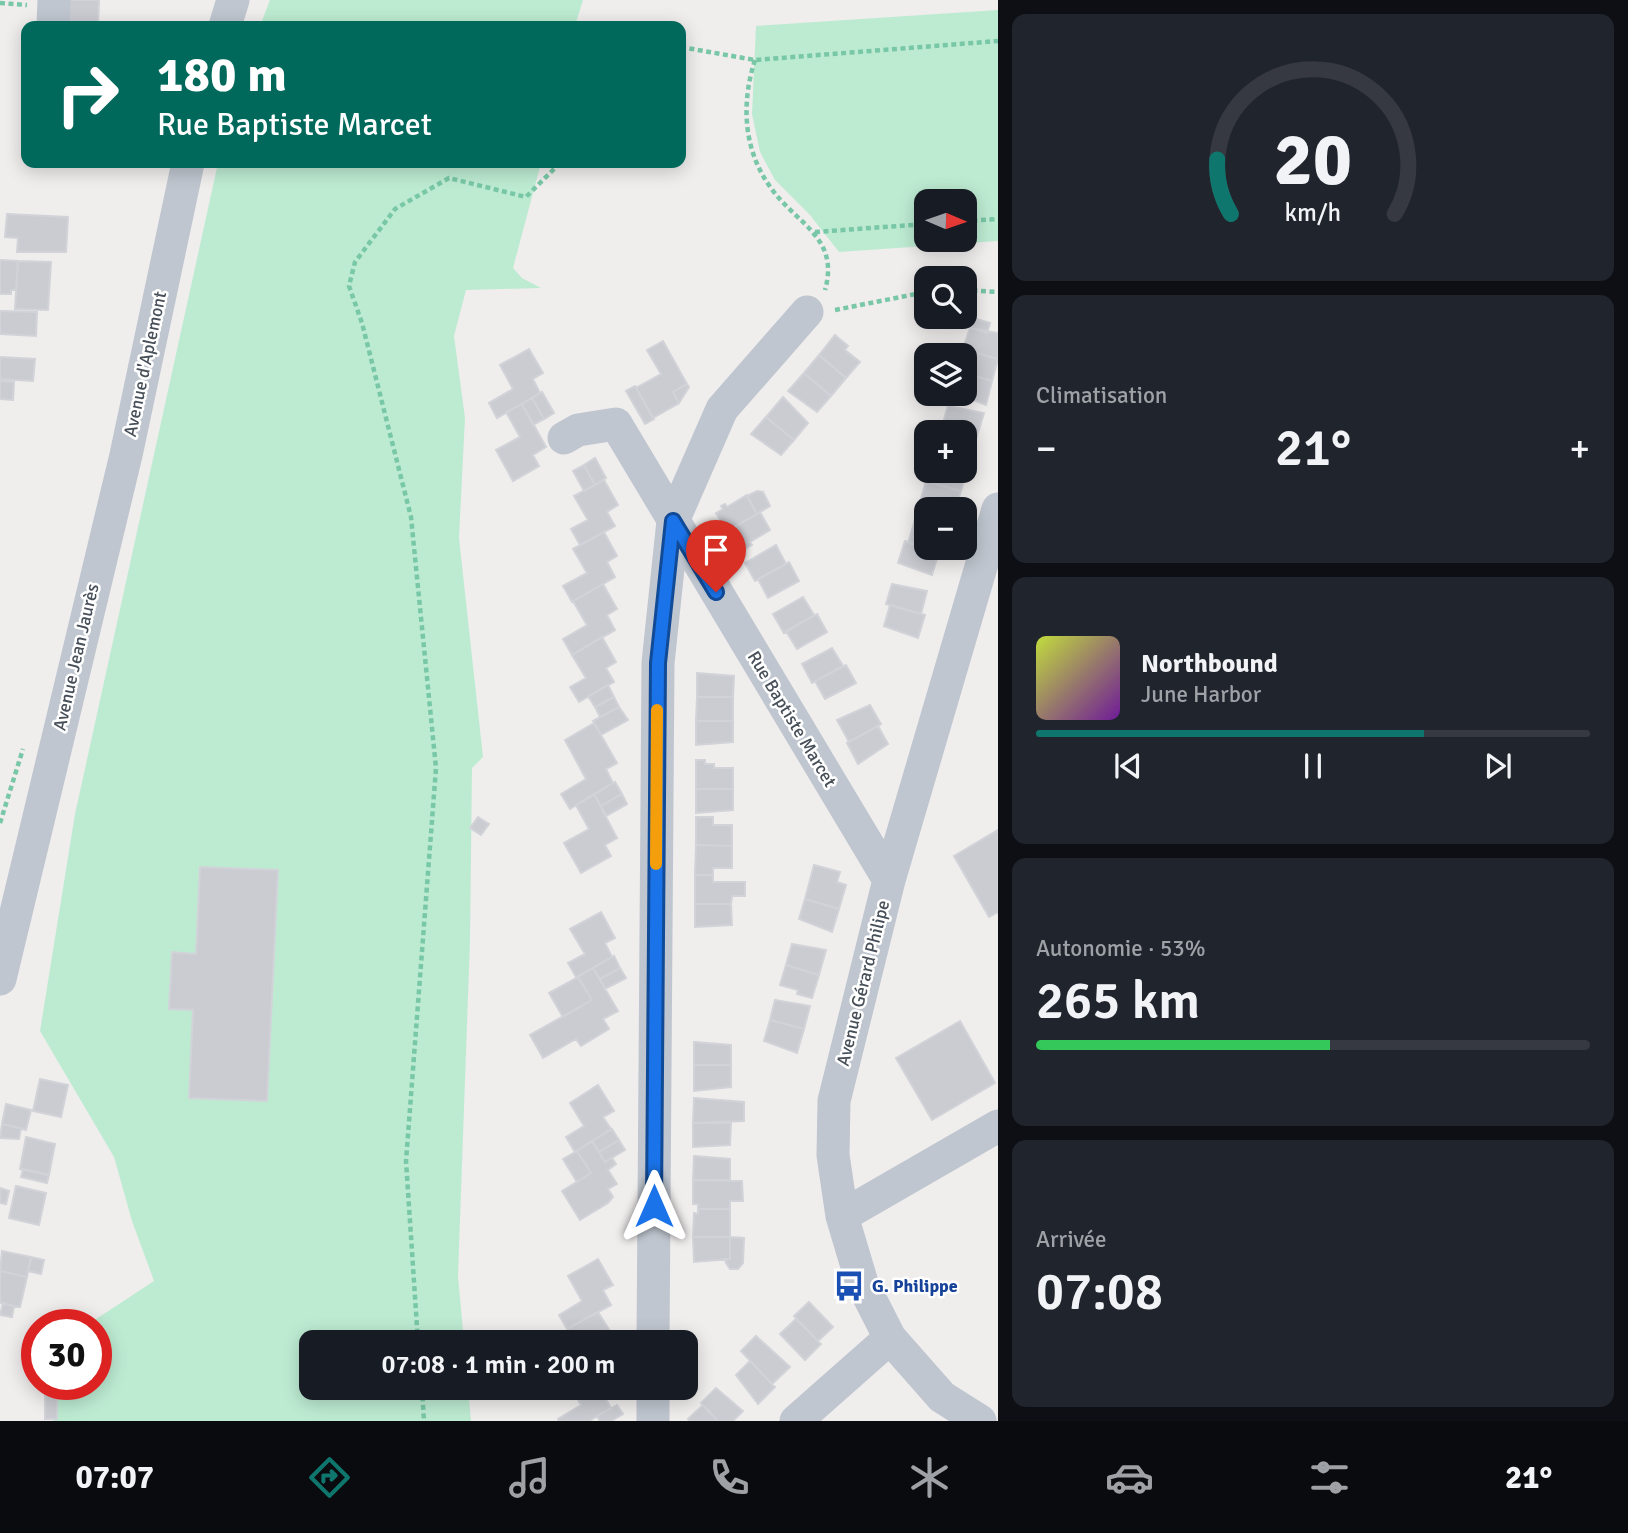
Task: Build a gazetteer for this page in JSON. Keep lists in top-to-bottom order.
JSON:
{
  "streets": {
    "street": [
      "Avenue d'Aplemont",
      "Avenue Jean Jaurès",
      "Rue Baptiste Marcet",
      "Avenue Gérard Philipe"
    ]
  },
  "crossings": [
    ["Avenue d'Aplemont", "Avenue Jean Jaurès"],
    ["Rue Baptiste Marcet", "Avenue Gérard Philipe"]
  ],
  "places": {
    "bus stop": ["G. Philippe"]
  },
  "north": "right",
  "page": {
    "turn": ["180 m", "Rue Baptiste Marcet"],
    "map_buttons": ["+", "−"],
    "tile": [
      "Climatisation",
      ["Autonomie · 53%", "265 km"],
      ["Arrivée", "07:08"]
    ],
    "heat": ["−", "21°", "+"],
    "song": ["Northbound", "June Harbor"],
    "limit": "30",
    "trip": "07:08 · 1 min · 200 m",
    "tabs": ["07:07", "21°"],
    "gauge": ["20", "km/h"]
  }
}
